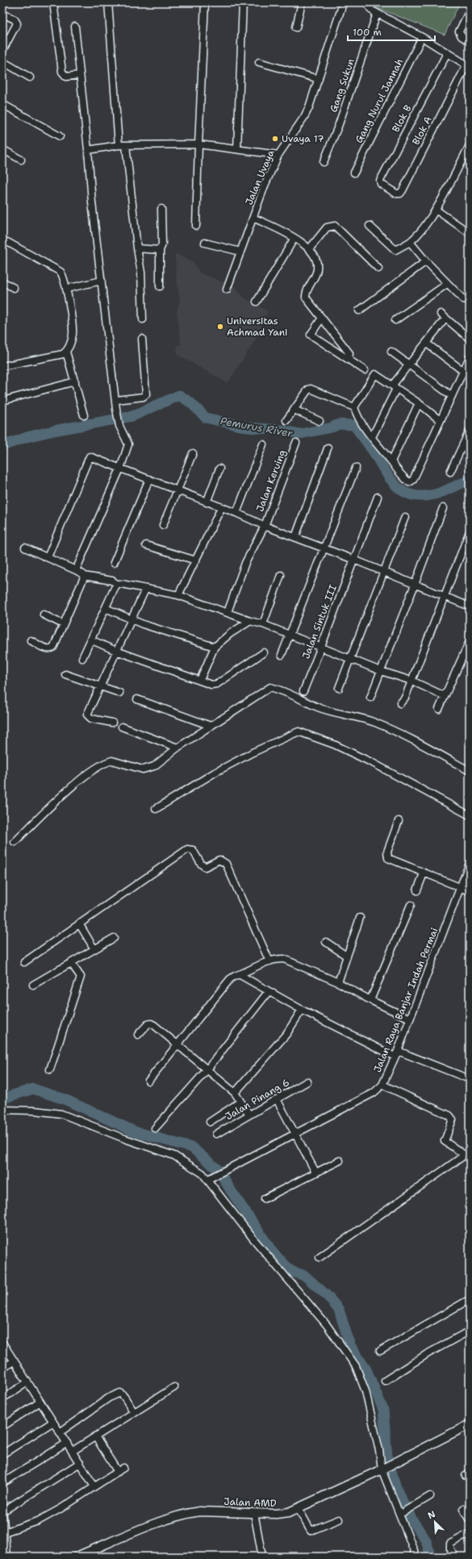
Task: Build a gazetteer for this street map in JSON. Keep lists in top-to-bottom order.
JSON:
{
  "streets": {
    "street": [
      "Gang Sukun",
      "Gang Nurul Jannah",
      "Blok B",
      "Blok A",
      "Jalan Uvaya",
      "Jalan Keruing",
      "Jalan Sintuk III",
      "Jalan Raya Banjar Indah Permai",
      "Jalan Pinang 6",
      "Jalan AMD"
    ]
  },
  "crossings": [
    ["Blok B", "Blok A"]
  ],
  "water": ["Pemurus River"],
  "places": ["Uvaya 17", "Universitas Achmad Yani"],
  "scale_bar": "100 m",
  "north": "top left"
}
